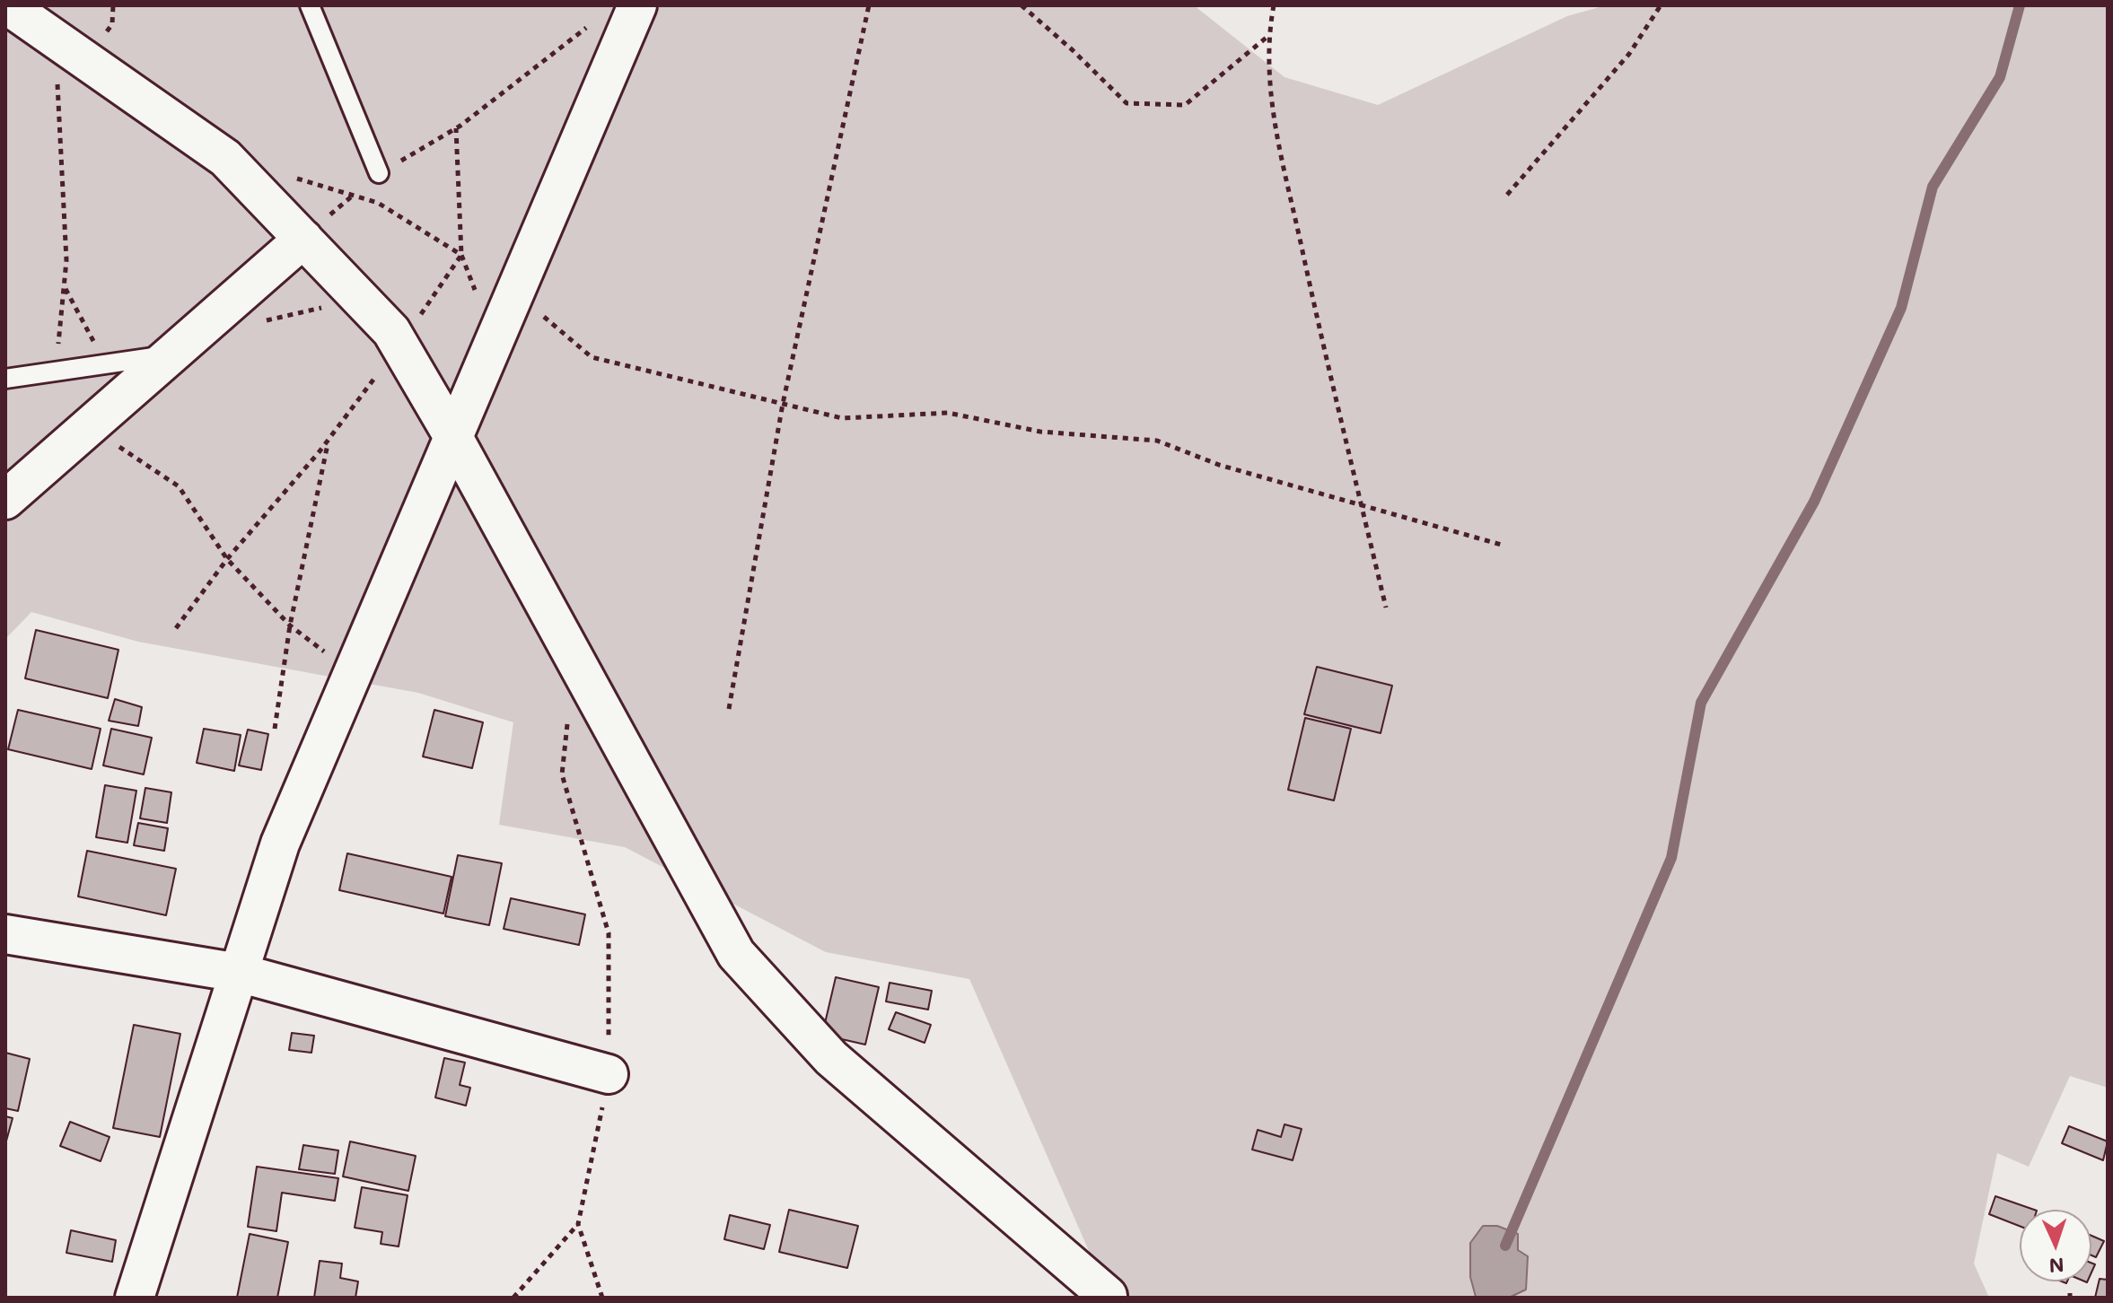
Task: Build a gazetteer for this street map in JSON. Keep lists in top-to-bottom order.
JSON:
{
  "north": "bottom"
}
